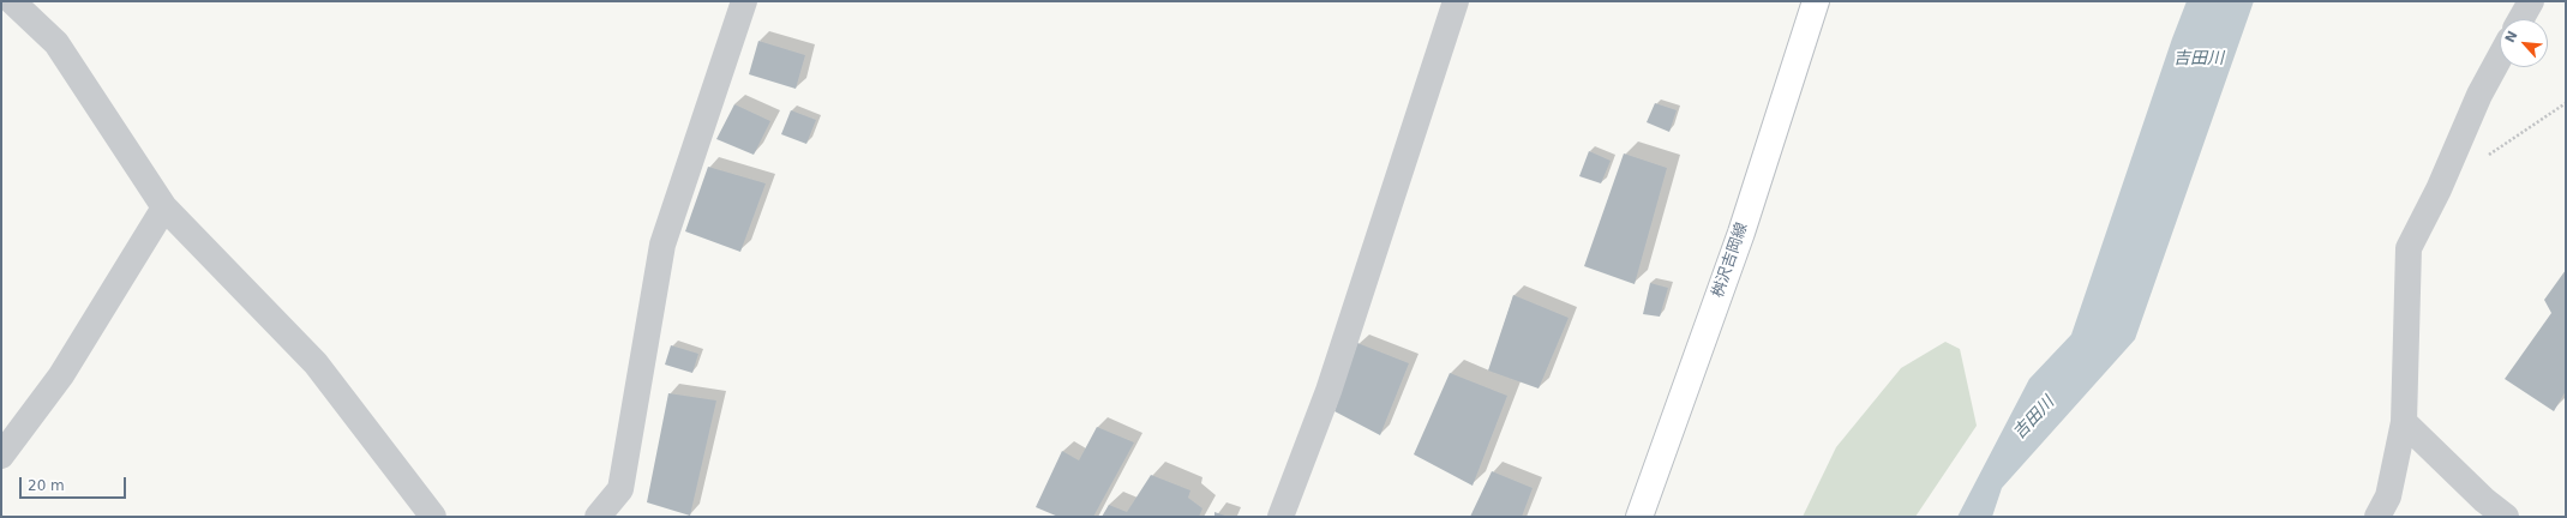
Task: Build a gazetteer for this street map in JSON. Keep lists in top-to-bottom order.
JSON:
{
  "streets": {
    "main road": ["桝沢吉岡線"]
  },
  "water": ["吉田川"],
  "scale_bar": "20 m",
  "north": "top left"
}
